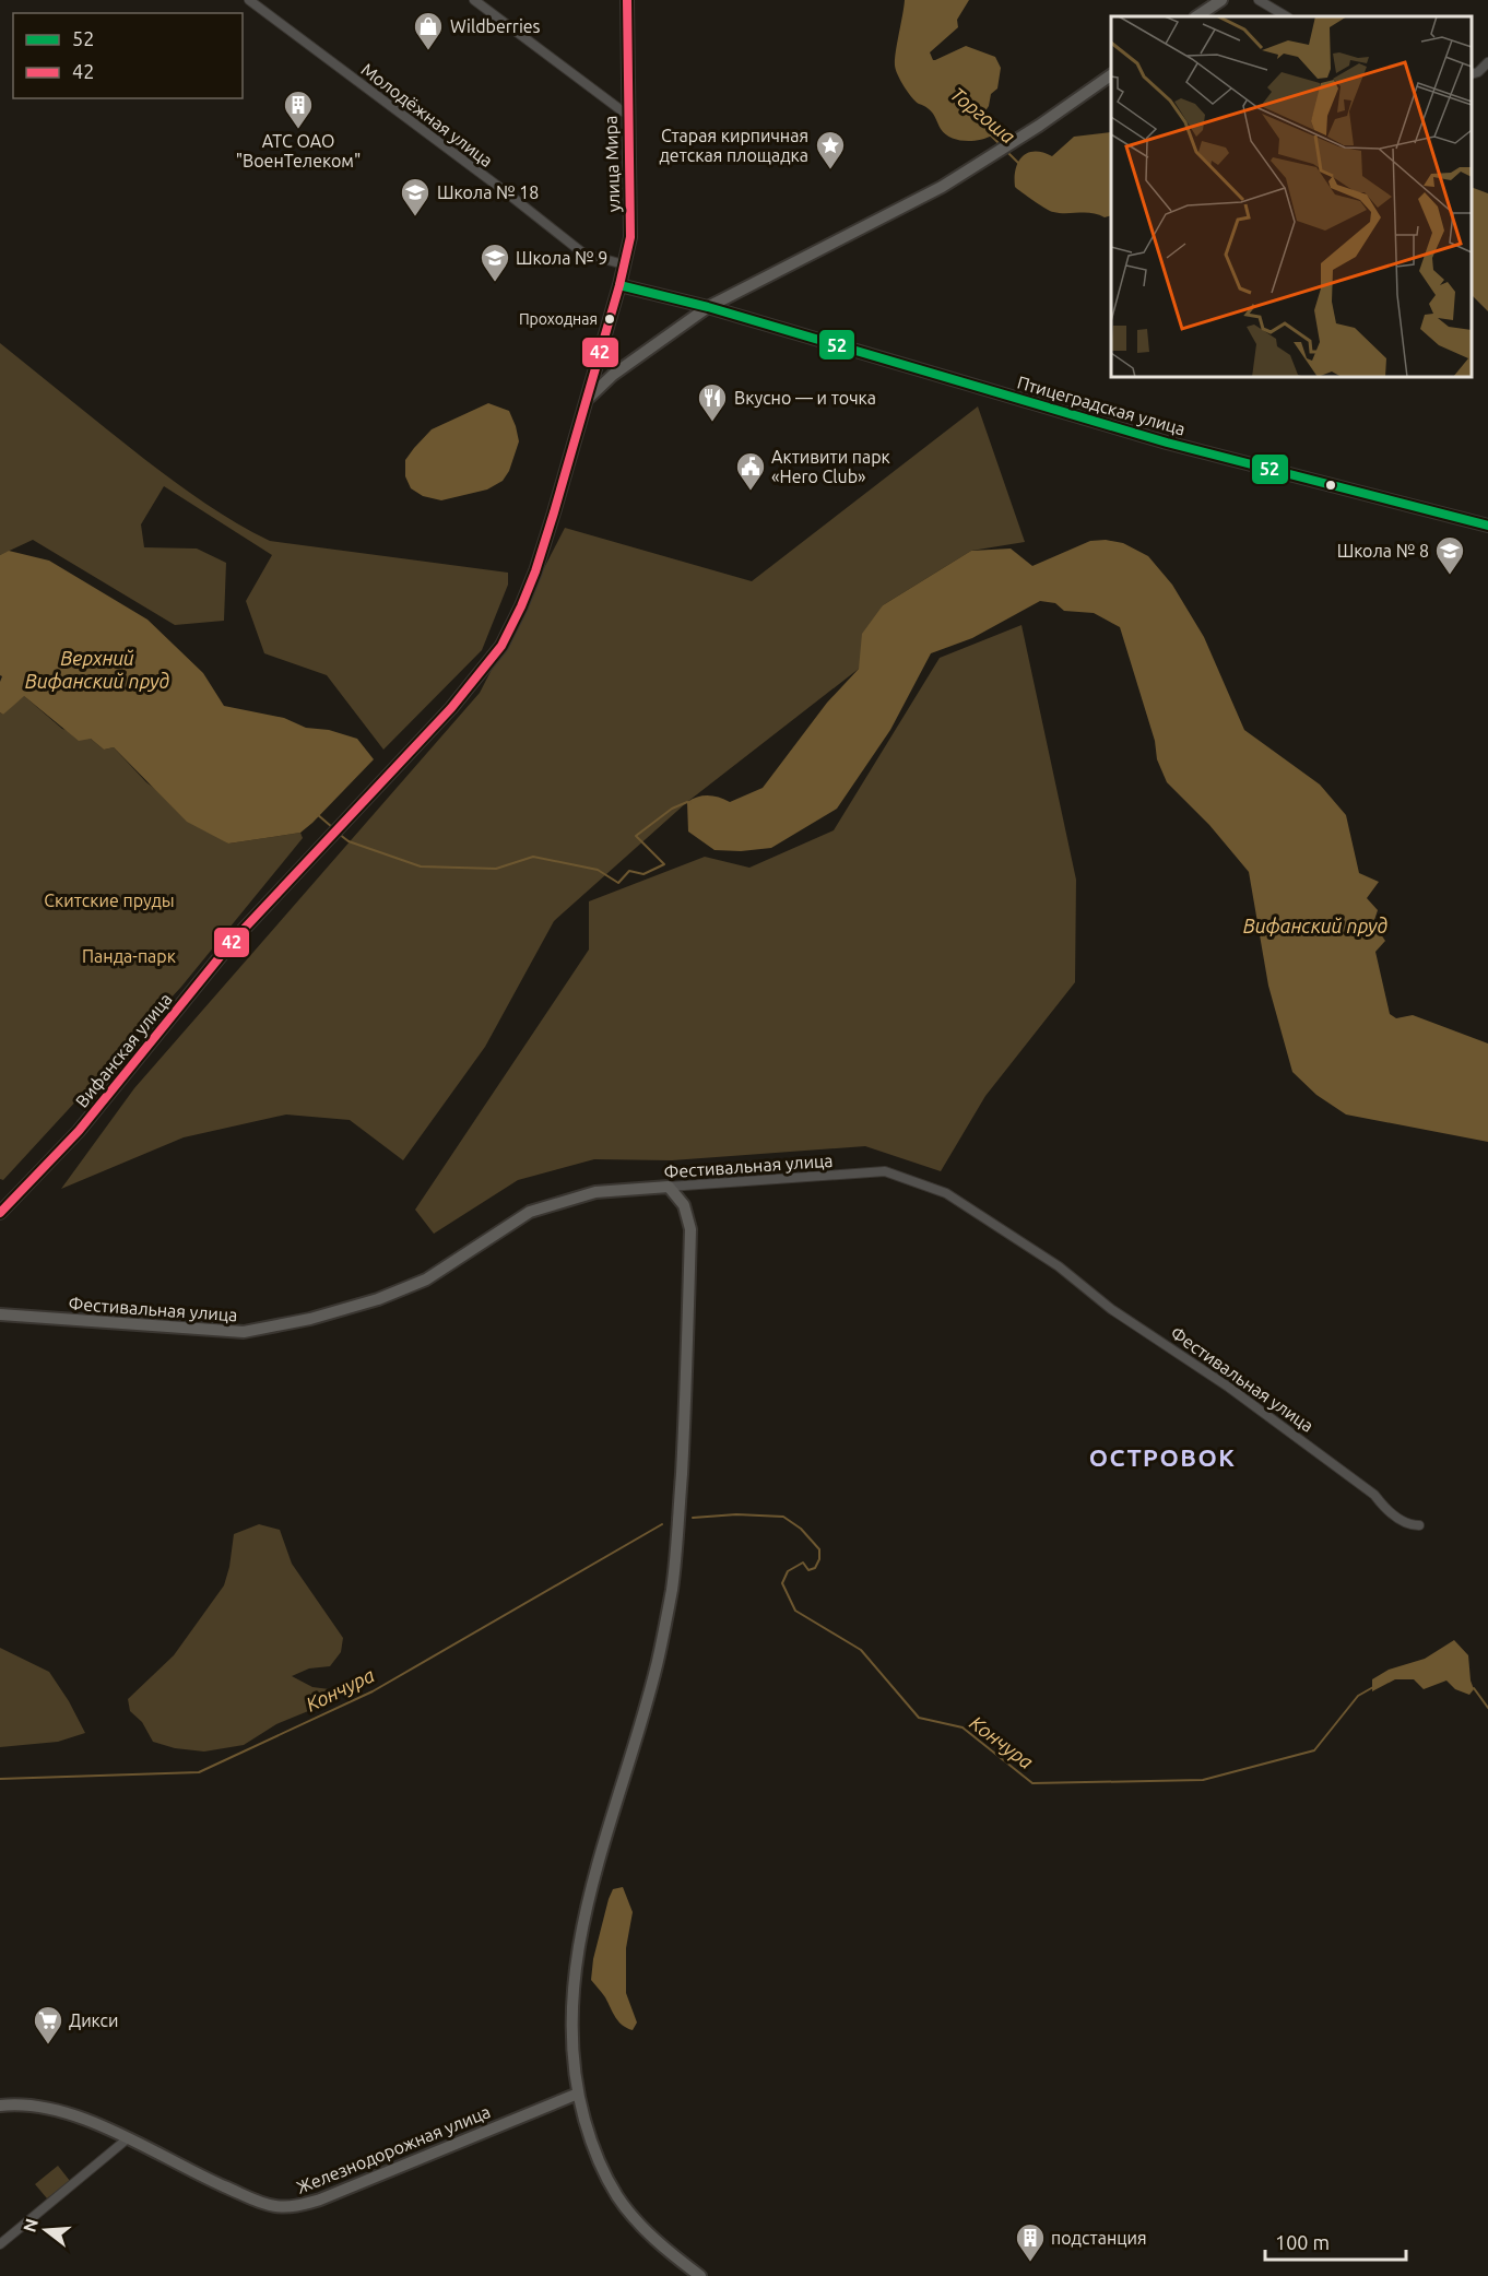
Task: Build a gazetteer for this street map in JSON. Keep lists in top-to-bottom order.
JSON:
{
  "streets": {
    "main road": [
      "улица Мира",
      "Птицеградская улица",
      "Вифанская улица",
      "Фестивальная улица",
      "Железнодорожная улица"
    ],
    "street": ["Молодёжная улица"]
  },
  "crossings": [
    ["Молодёжная улица", "улица Мира"],
    ["улица Мира", "Птицеградская улица"],
    ["улица Мира", "Вифанская улица"]
  ],
  "districts": ["ОСТРОВОК"],
  "water": [
    "Торгоша",
    "Верхний Вифанский пруд",
    "Вифанский пруд",
    "Кончура"
  ],
  "parks": ["Скитские пруды", "Панда-парк"],
  "places": {
    "shop": ["Wildberries"],
    "building": ["АТС ОАО \"ВоенТелеком\"", "подстанция"],
    "place": ["Старая кирпичная детская площадка"],
    "school or university": ["Школа № 18", "Школа № 9", "Школа № 8"],
    "other": ["Проходная"],
    "restaurant": ["Вкусно — и точка"],
    "public building": ["Активити парк «Hero Club»"],
    "supermarket": ["Дикси"]
  },
  "lines": ["transit line 42", "transit line 52"],
  "legend": ["52", "42"],
  "scale_bar": "100 m",
  "north": "left"
}
